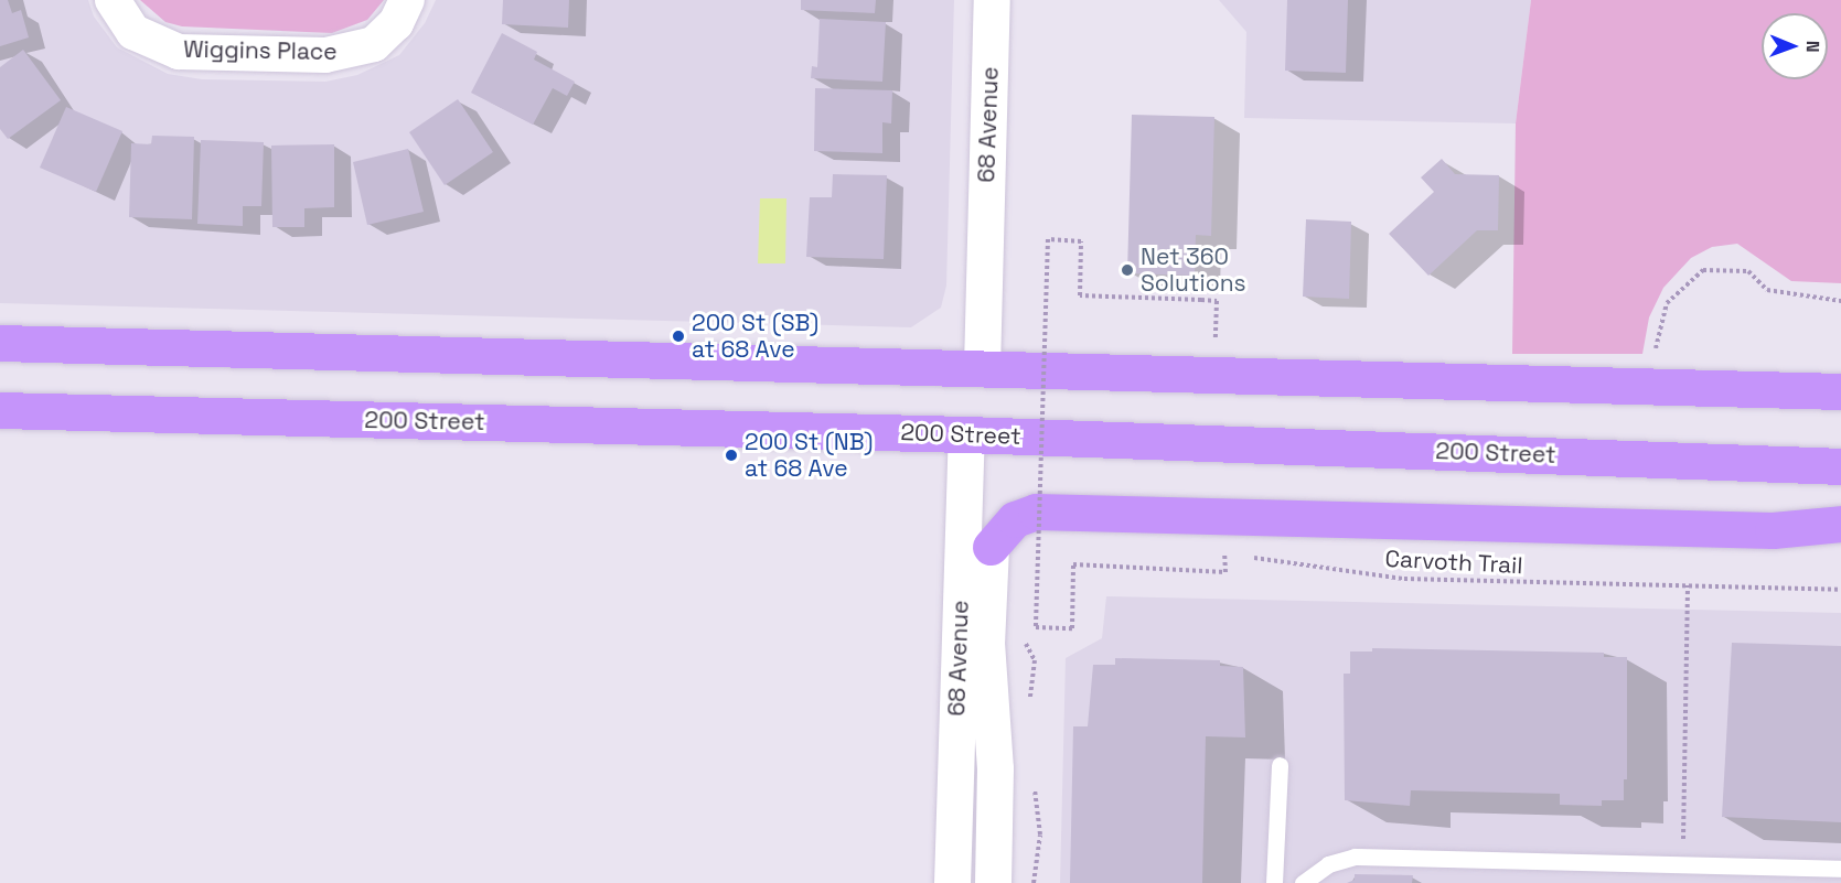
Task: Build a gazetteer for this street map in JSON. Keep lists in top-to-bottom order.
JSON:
{
  "streets": {
    "main road": ["200 Street"],
    "street": ["Wiggins Place", "68 Avenue"],
    "path": ["Carvoth Trail"]
  },
  "crossings": [
    ["68 Avenue", "200 Street"]
  ],
  "places": ["Net 360 Solutions", "200 St (SB) at 68 Ave", "200 St (NB) at 68 Ave"],
  "north": "right"
}
